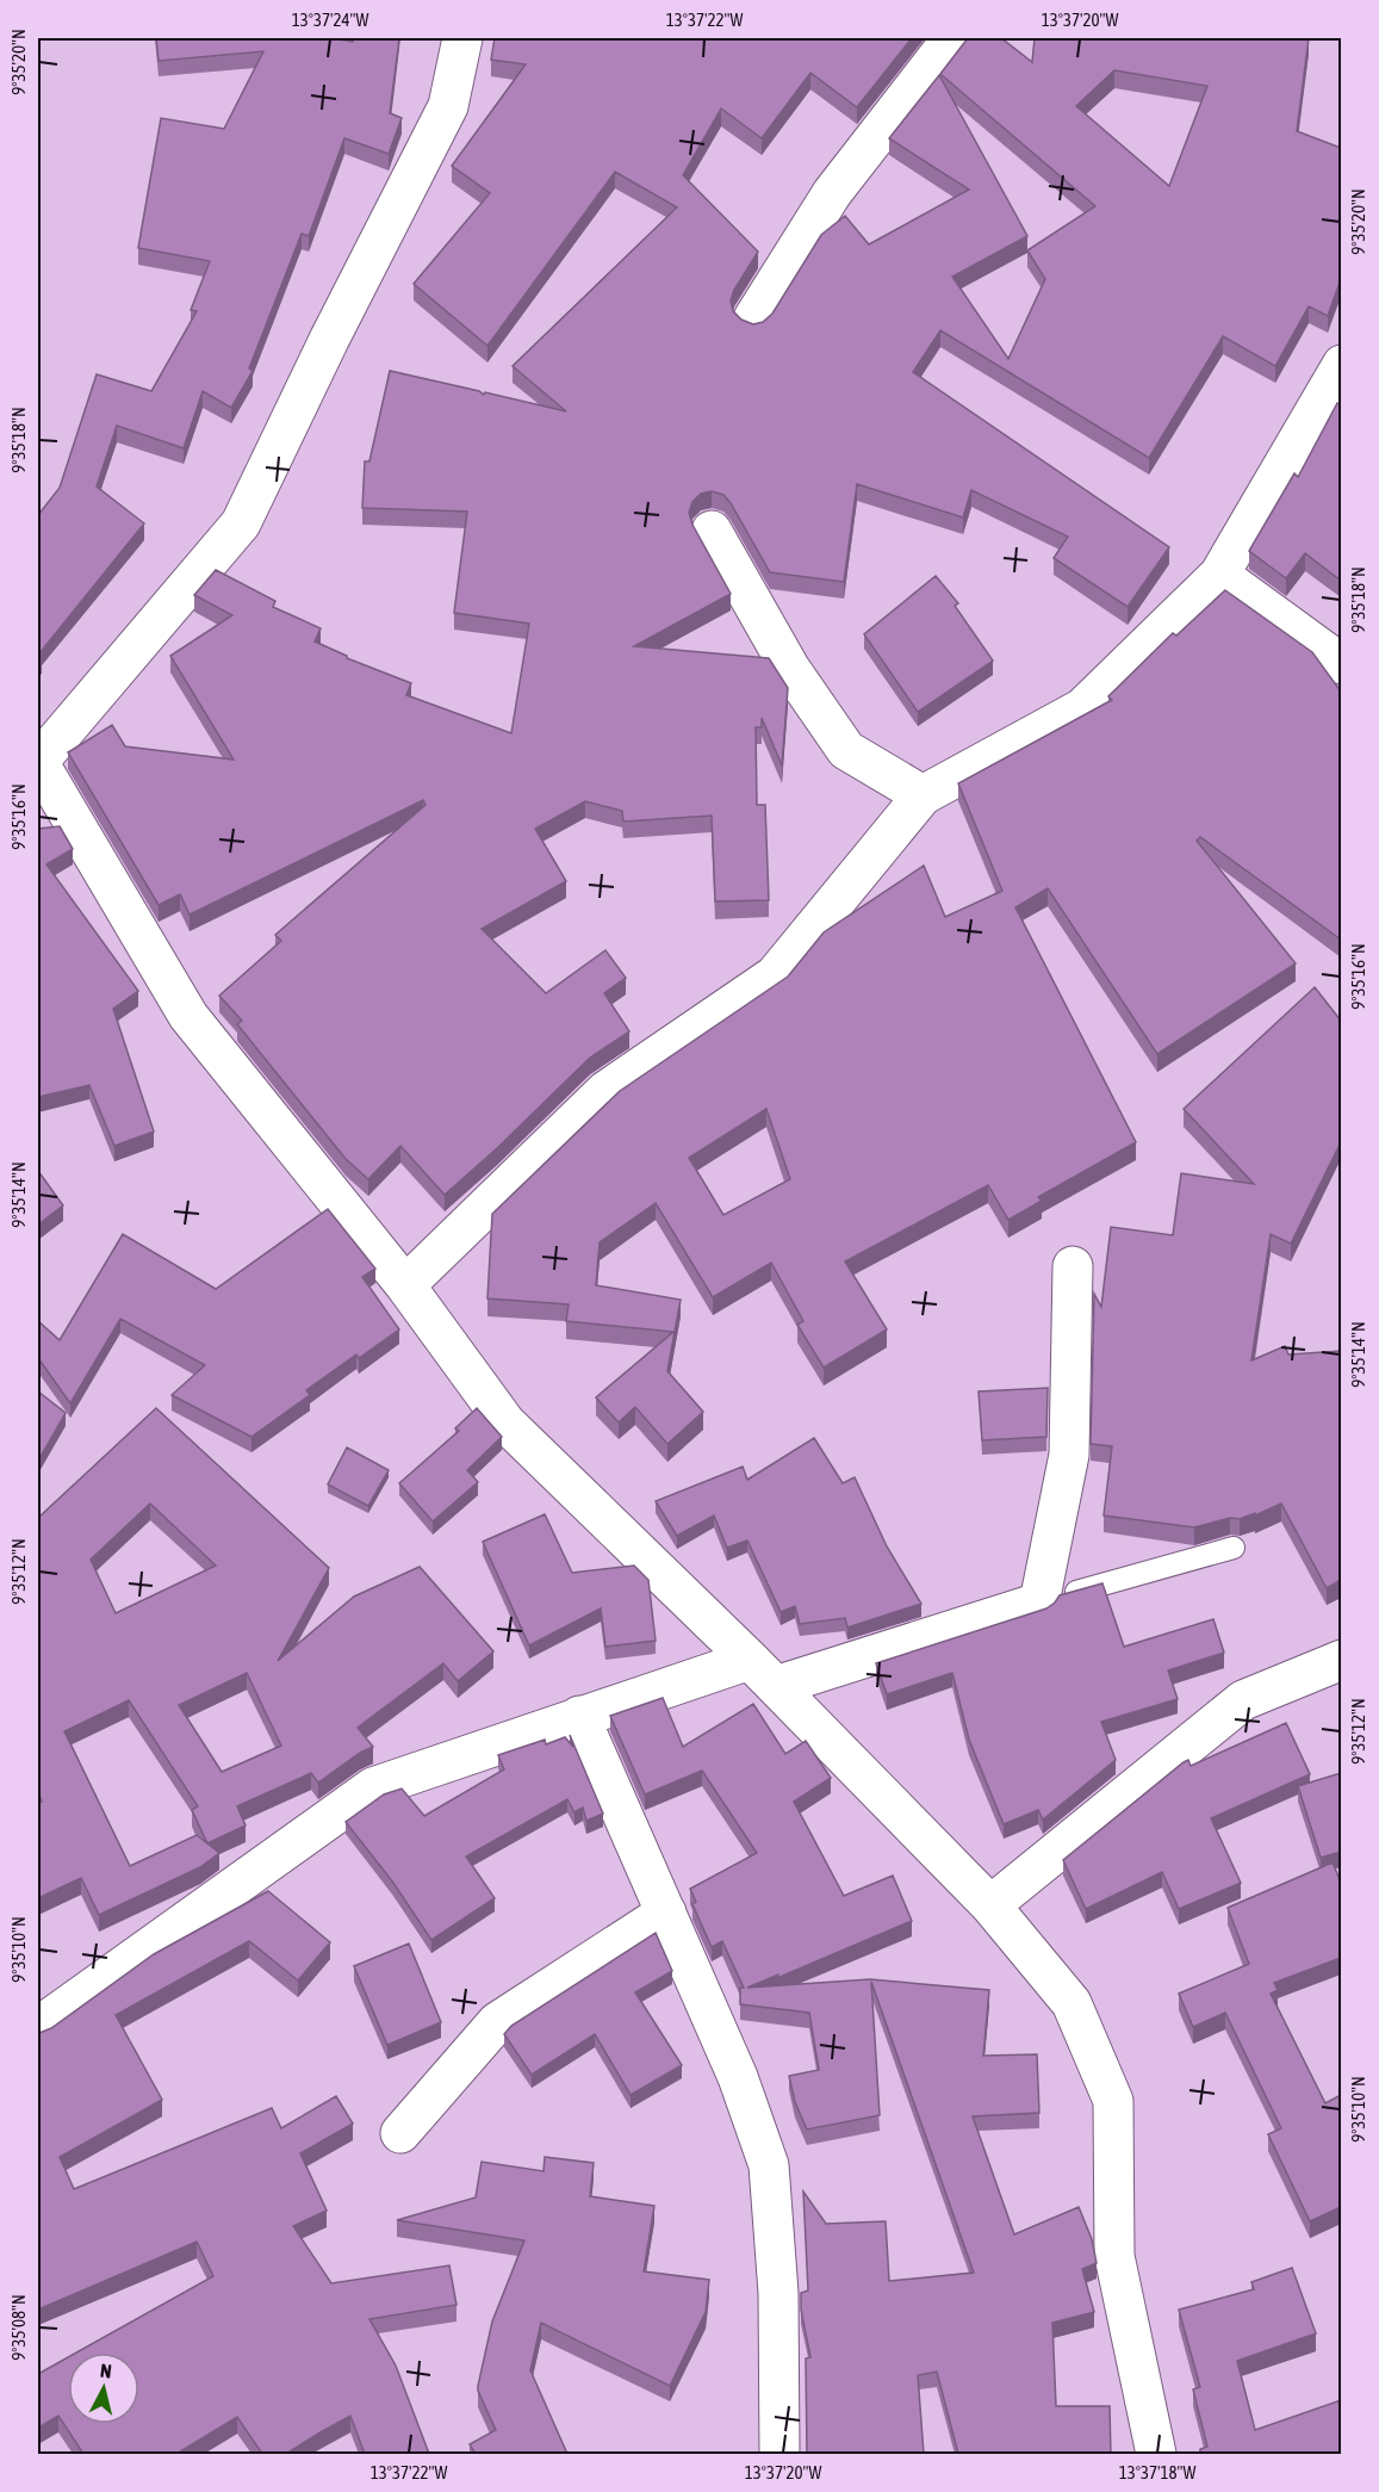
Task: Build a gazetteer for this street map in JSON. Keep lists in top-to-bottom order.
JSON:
{
  "north": "top",
  "coordinates": [
    "13°37'24\"W",
    "13°37'22\"W",
    "13°37'20\"W",
    "9°35'20\"N",
    "9°35'18\"N",
    "9°35'16\"N",
    "9°35'14\"N",
    "9°35'12\"N",
    "9°35'10\"N",
    "9°35'08\"N",
    "13°37'18\"W"
  ]
}
